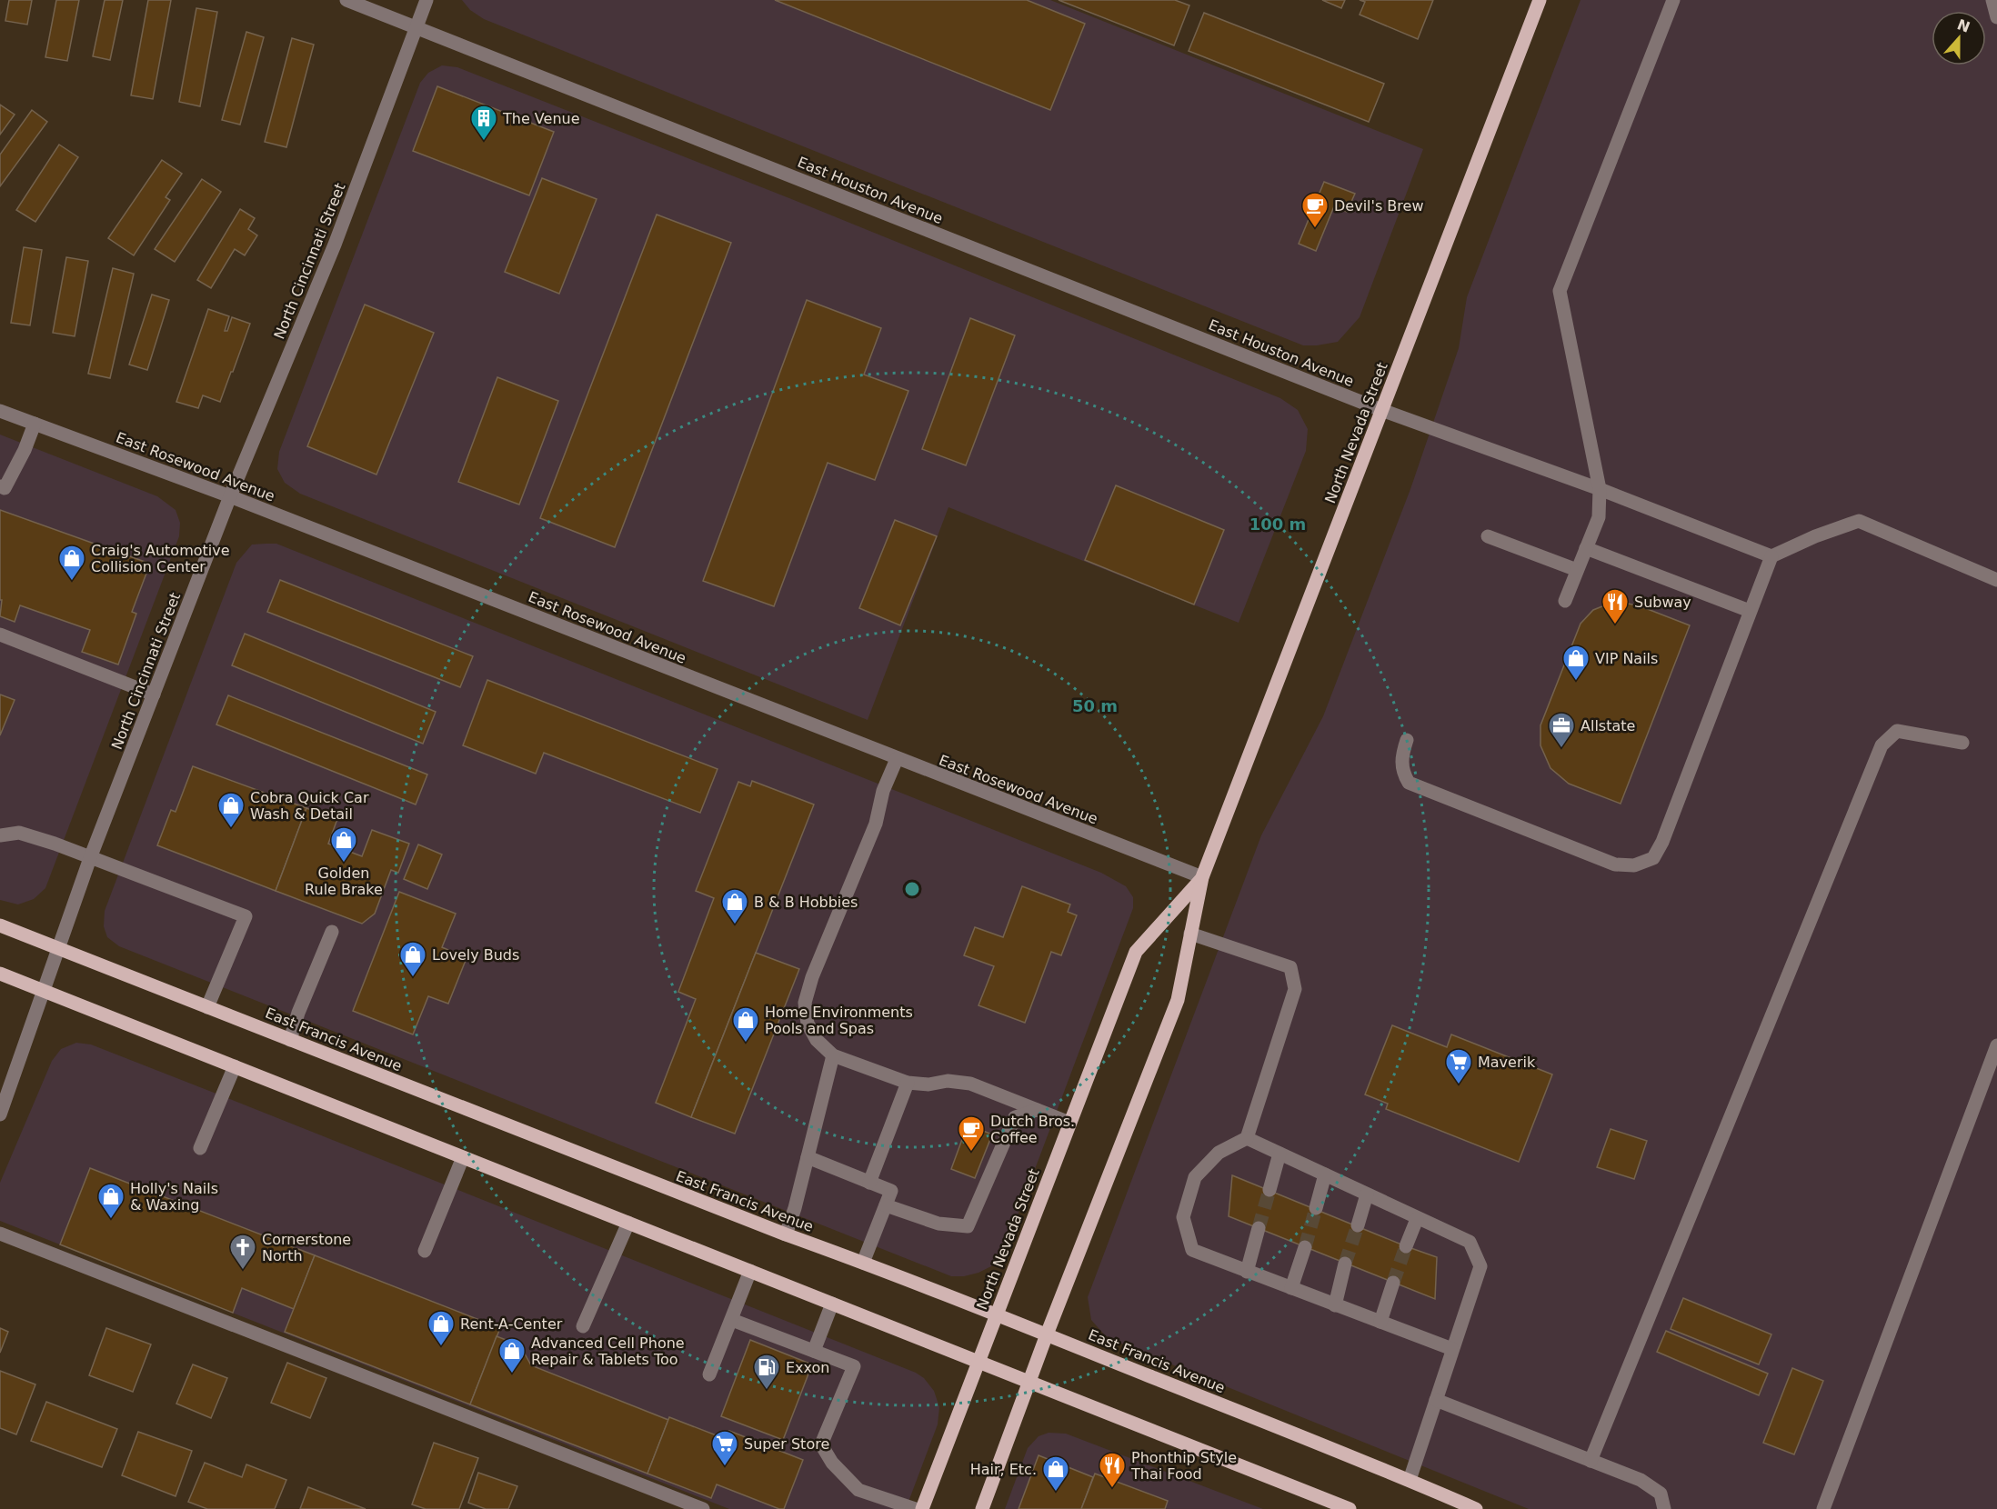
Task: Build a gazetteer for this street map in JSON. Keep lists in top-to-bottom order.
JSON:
{
  "streets": {
    "main road": ["North Nevada Street", "East Francis Avenue"],
    "street": ["East Houston Avenue", "North Cincinnati Street", "East Rosewood Avenue"]
  },
  "crossings": [
    ["East Houston Avenue", "North Cincinnati Street"],
    ["East Houston Avenue", "North Nevada Street"],
    ["North Cincinnati Street", "East Rosewood Avenue"],
    ["North Cincinnati Street", "East Francis Avenue"],
    ["North Nevada Street", "East Rosewood Avenue"],
    ["North Nevada Street", "East Francis Avenue"]
  ],
  "places": {
    "building": ["The Venue"],
    "cafe": ["Devil's Brew", "Dutch Bros. Coffee"],
    "shop": [
      "Craig's Automotive Collision Center",
      "VIP Nails",
      "Cobra Quick Car Wash & Detail",
      "Golden Rule Brake",
      "B & B Hobbies",
      "Lovely Buds",
      "Home Environments Pools and Spas",
      "Holly's Nails & Waxing",
      "Rent-A-Center",
      "Advanced Cell Phone Repair & Tablets Too",
      "Hair, Etc."
    ],
    "restaurant": ["Subway", "Phonthip Style Thai Food"],
    "office": ["Allstate"],
    "supermarket": ["Maverik", "Super Store"],
    "church": ["Cornerstone North"],
    "fuel station": ["Exxon"]
  },
  "north": "top",
  "rings": ["100 m", "50 m"]
}
